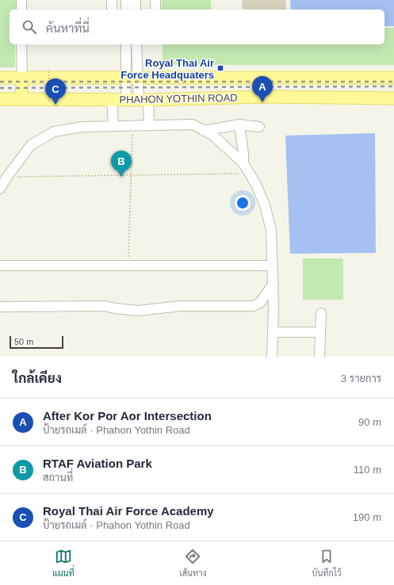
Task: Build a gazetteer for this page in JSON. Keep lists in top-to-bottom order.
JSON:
{
  "streets": {
    "main road": ["PHAHON YOTHIN ROAD"]
  },
  "places": {
    "transit": ["Royal Thai Air Force Headquaters"]
  },
  "scale_bar": "50 m",
  "page": {
    "search": "ค้นหาที่นี่",
    "pins": ["A", "C", "B"],
    "scale": "50 m",
    "heading": ["ใกล้เคียง", "3 รายการ"],
    "list": [
      {
        "mark": "A",
        "name": "After Kor Por Aor Intersection",
        "note": "ป้ายรถเมล์ · Phahon Yothin Road",
        "value": "90 m"
      },
      {
        "mark": "B",
        "name": "RTAF Aviation Park",
        "note": "สถานที่",
        "value": "110 m"
      },
      {
        "mark": "C",
        "name": "Royal Thai Air Force Academy",
        "note": "ป้ายรถเมล์ · Phahon Yothin Road",
        "value": "190 m"
      }
    ],
    "nav": ["แผนที่", "เส้นทาง", "บันทึกไว้"]
  }
}
